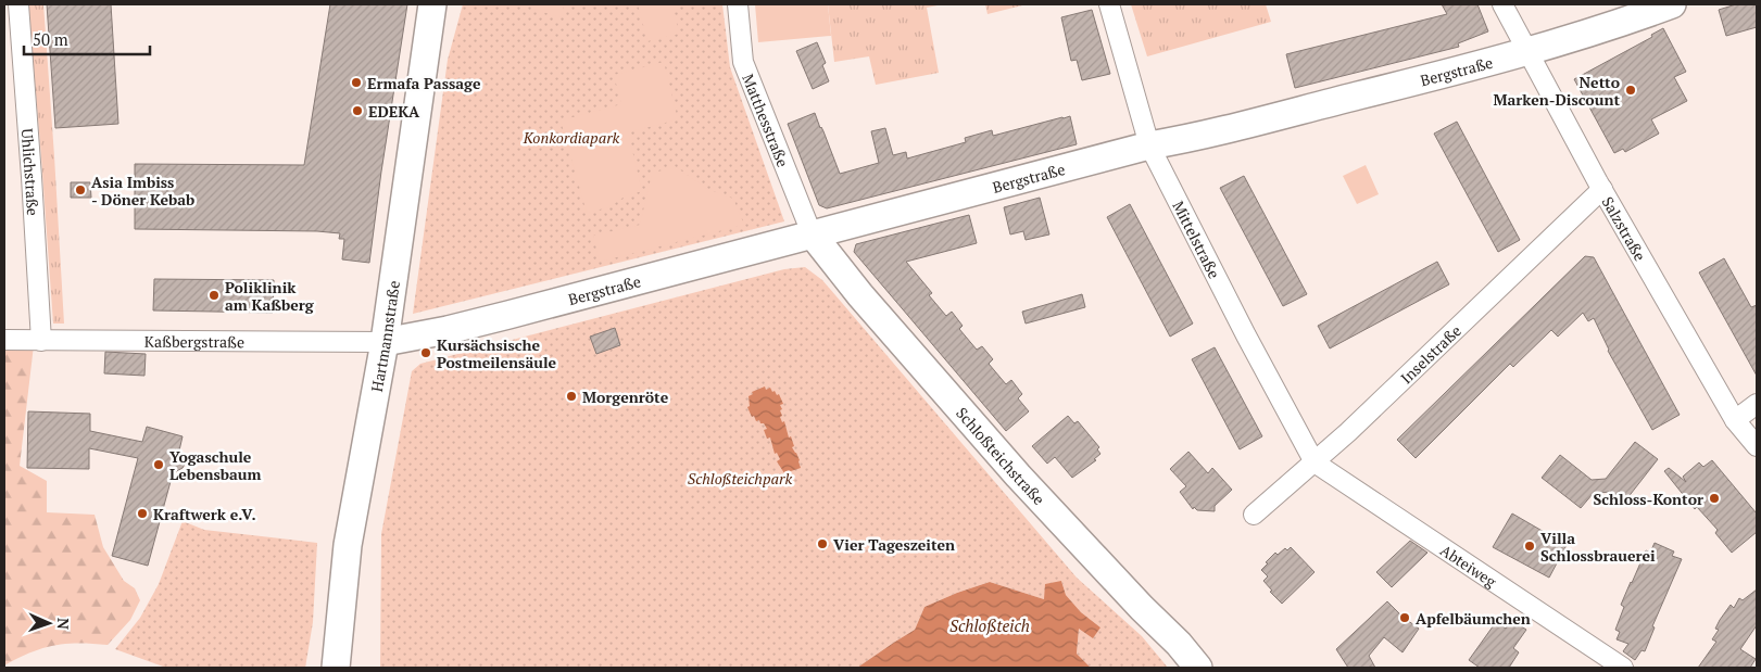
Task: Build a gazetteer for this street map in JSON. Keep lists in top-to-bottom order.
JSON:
{
  "streets": {
    "main road": ["Bergstraße", "Hartmannstraße", "Schloßteichstraße"],
    "street": [
      "Matthesstraße",
      "Uhlichstraße",
      "Salzstraße",
      "Mittelstraße",
      "Kaßbergstraße",
      "Inselstraße",
      "Abteiweg"
    ]
  },
  "crossings": [
    ["Bergstraße", "Matthesstraße"],
    ["Bergstraße", "Salzstraße"],
    ["Bergstraße", "Mittelstraße"],
    ["Bergstraße", "Hartmannstraße"],
    ["Bergstraße", "Kaßbergstraße"],
    ["Bergstraße", "Schloßteichstraße"],
    ["Matthesstraße", "Schloßteichstraße"],
    ["Uhlichstraße", "Kaßbergstraße"],
    ["Salzstraße", "Inselstraße"],
    ["Mittelstraße", "Inselstraße"],
    ["Mittelstraße", "Abteiweg"],
    ["Hartmannstraße", "Kaßbergstraße"],
    ["Inselstraße", "Abteiweg"]
  ],
  "water": ["Schloßteich"],
  "parks": ["Konkordiapark", "Schloßteichpark"],
  "places": [
    "Ermafa Passage",
    "Netto Marken-Discount",
    "EDEKA",
    "Asia Imbiss - Döner Kebab",
    "Poliklinik am Kaßberg",
    "Kursächsische Postmeilensäule",
    "Morgenröte",
    "Yogaschule Lebensbaum",
    "Schloss-Kontor",
    "Kraftwerk e.V.",
    "Vier Tageszeiten",
    "Villa Schlossbrauerei",
    "Apfelbäumchen"
  ],
  "scale_bar": "50 m",
  "north": "right"
}
